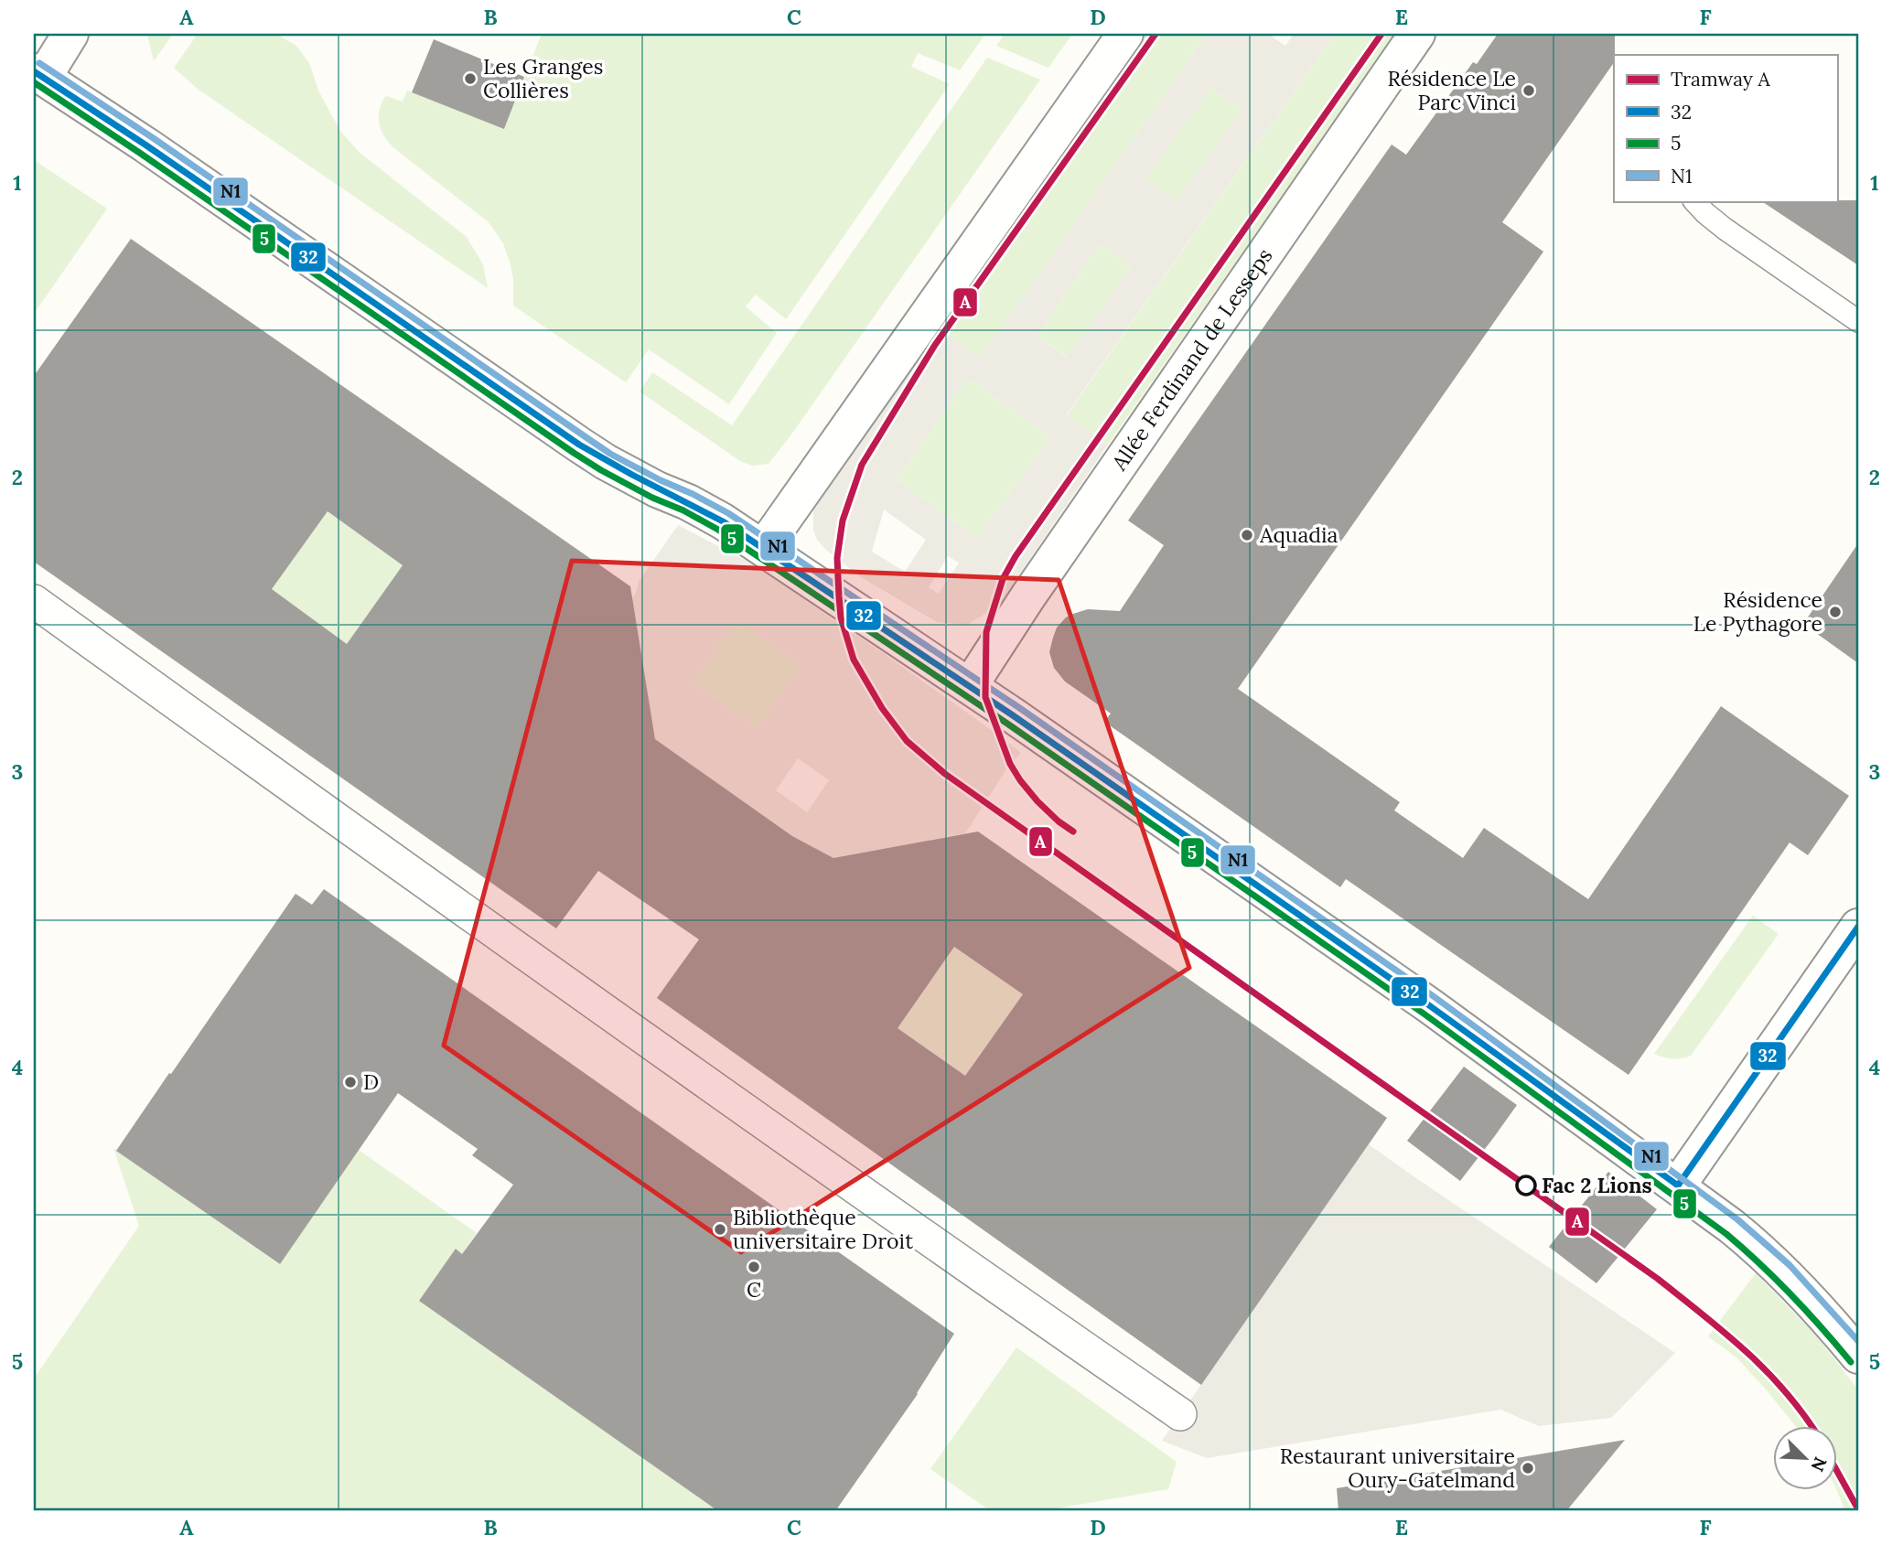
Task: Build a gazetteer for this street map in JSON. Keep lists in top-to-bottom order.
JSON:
{
  "streets": {
    "street": ["Allée Ferdinand de Lesseps"]
  },
  "places": [
    "Les Granges Collières",
    "Résidence Le Parc Vinci",
    "Aquadia",
    "Résidence Le Pythagore",
    "D",
    "Fac 2 Lions",
    "Bibliothèque universitaire Droit",
    "C",
    "Restaurant universitaire Oury-Gatelmand"
  ],
  "lines": [
    "tram line A",
    "transit line N1",
    "transit line 32",
    "transit line 5"
  ],
  "legend": [
    "Tramway A",
    "32",
    "5",
    "N1"
  ],
  "north": "bottom right",
  "grid": {
    "columns": [
      "A",
      "B",
      "C",
      "D",
      "E",
      "F"
    ],
    "rows": [
      "1",
      "2",
      "3",
      "4",
      "5"
    ]
  }
}
